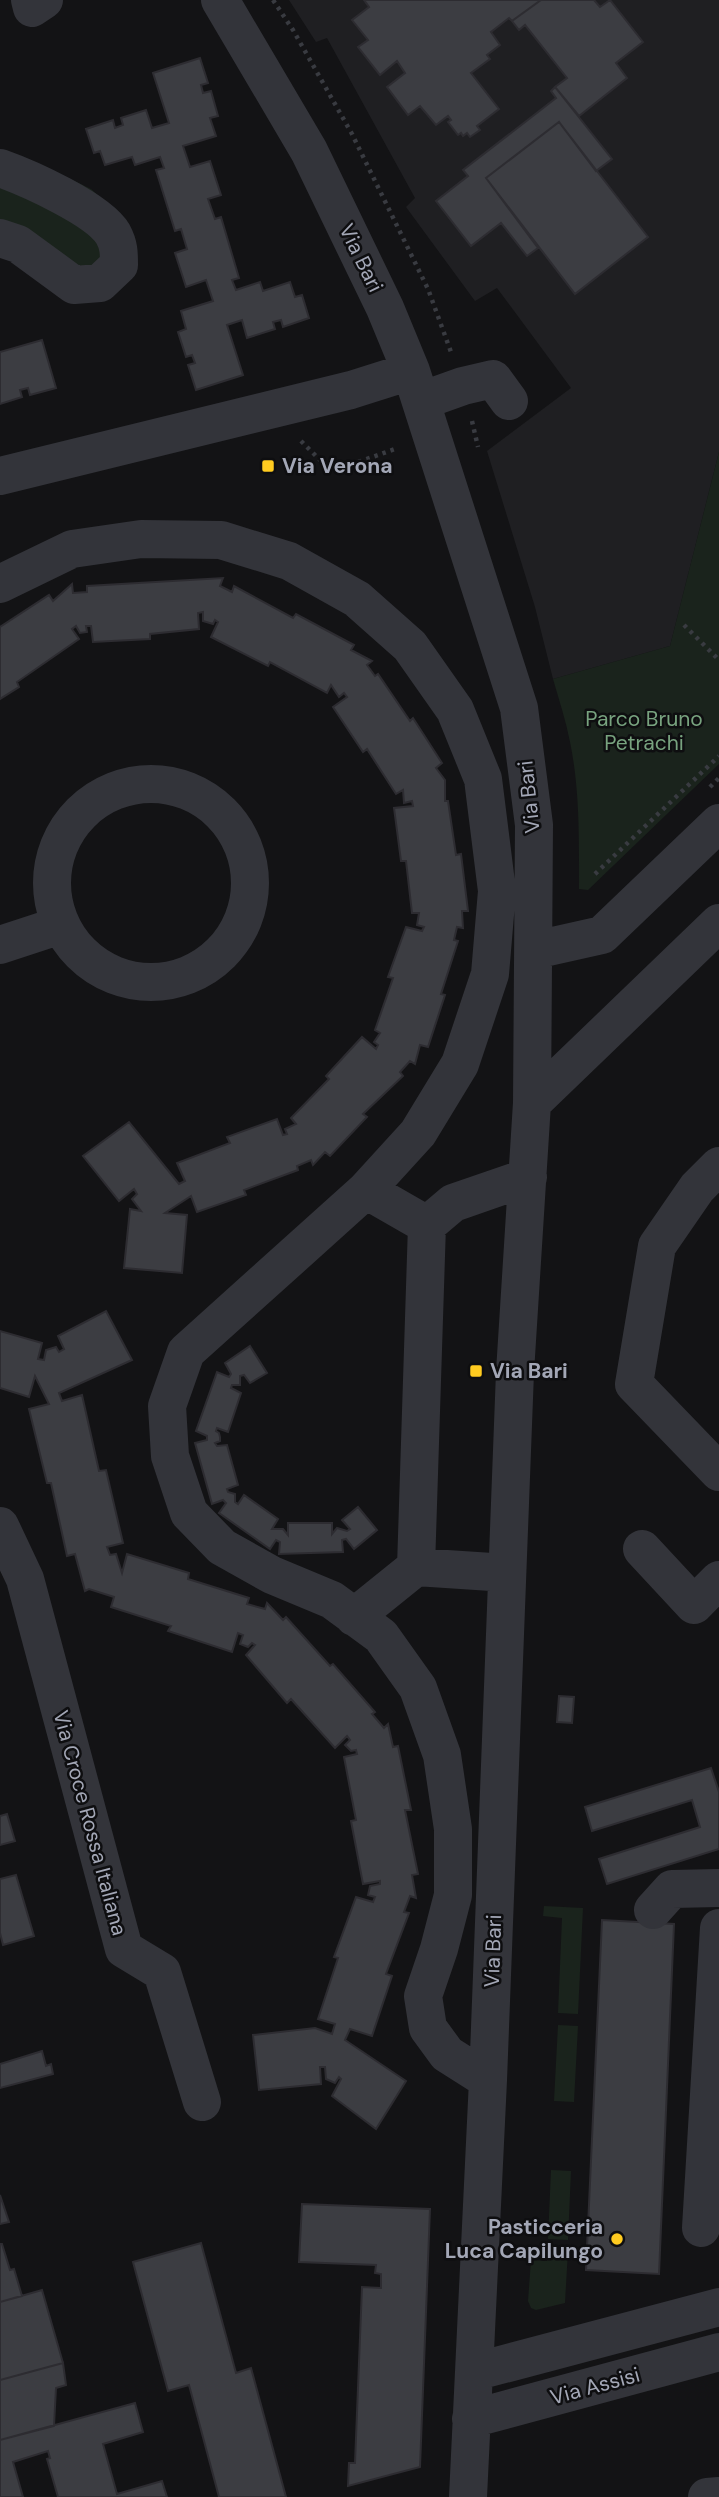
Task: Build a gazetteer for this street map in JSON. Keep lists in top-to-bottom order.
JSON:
{
  "streets": {
    "street": ["Via Bari", "Via Croce Rossa Italiana", "Via Assisi"]
  },
  "crossings": [
    ["Via Bari", "Via Assisi"]
  ],
  "parks": ["Parco Bruno Petrachi"],
  "places": {
    "transit": ["Via Verona", "Via Bari"],
    "other": ["Pasticceria Luca Capilungo"]
  }
}
